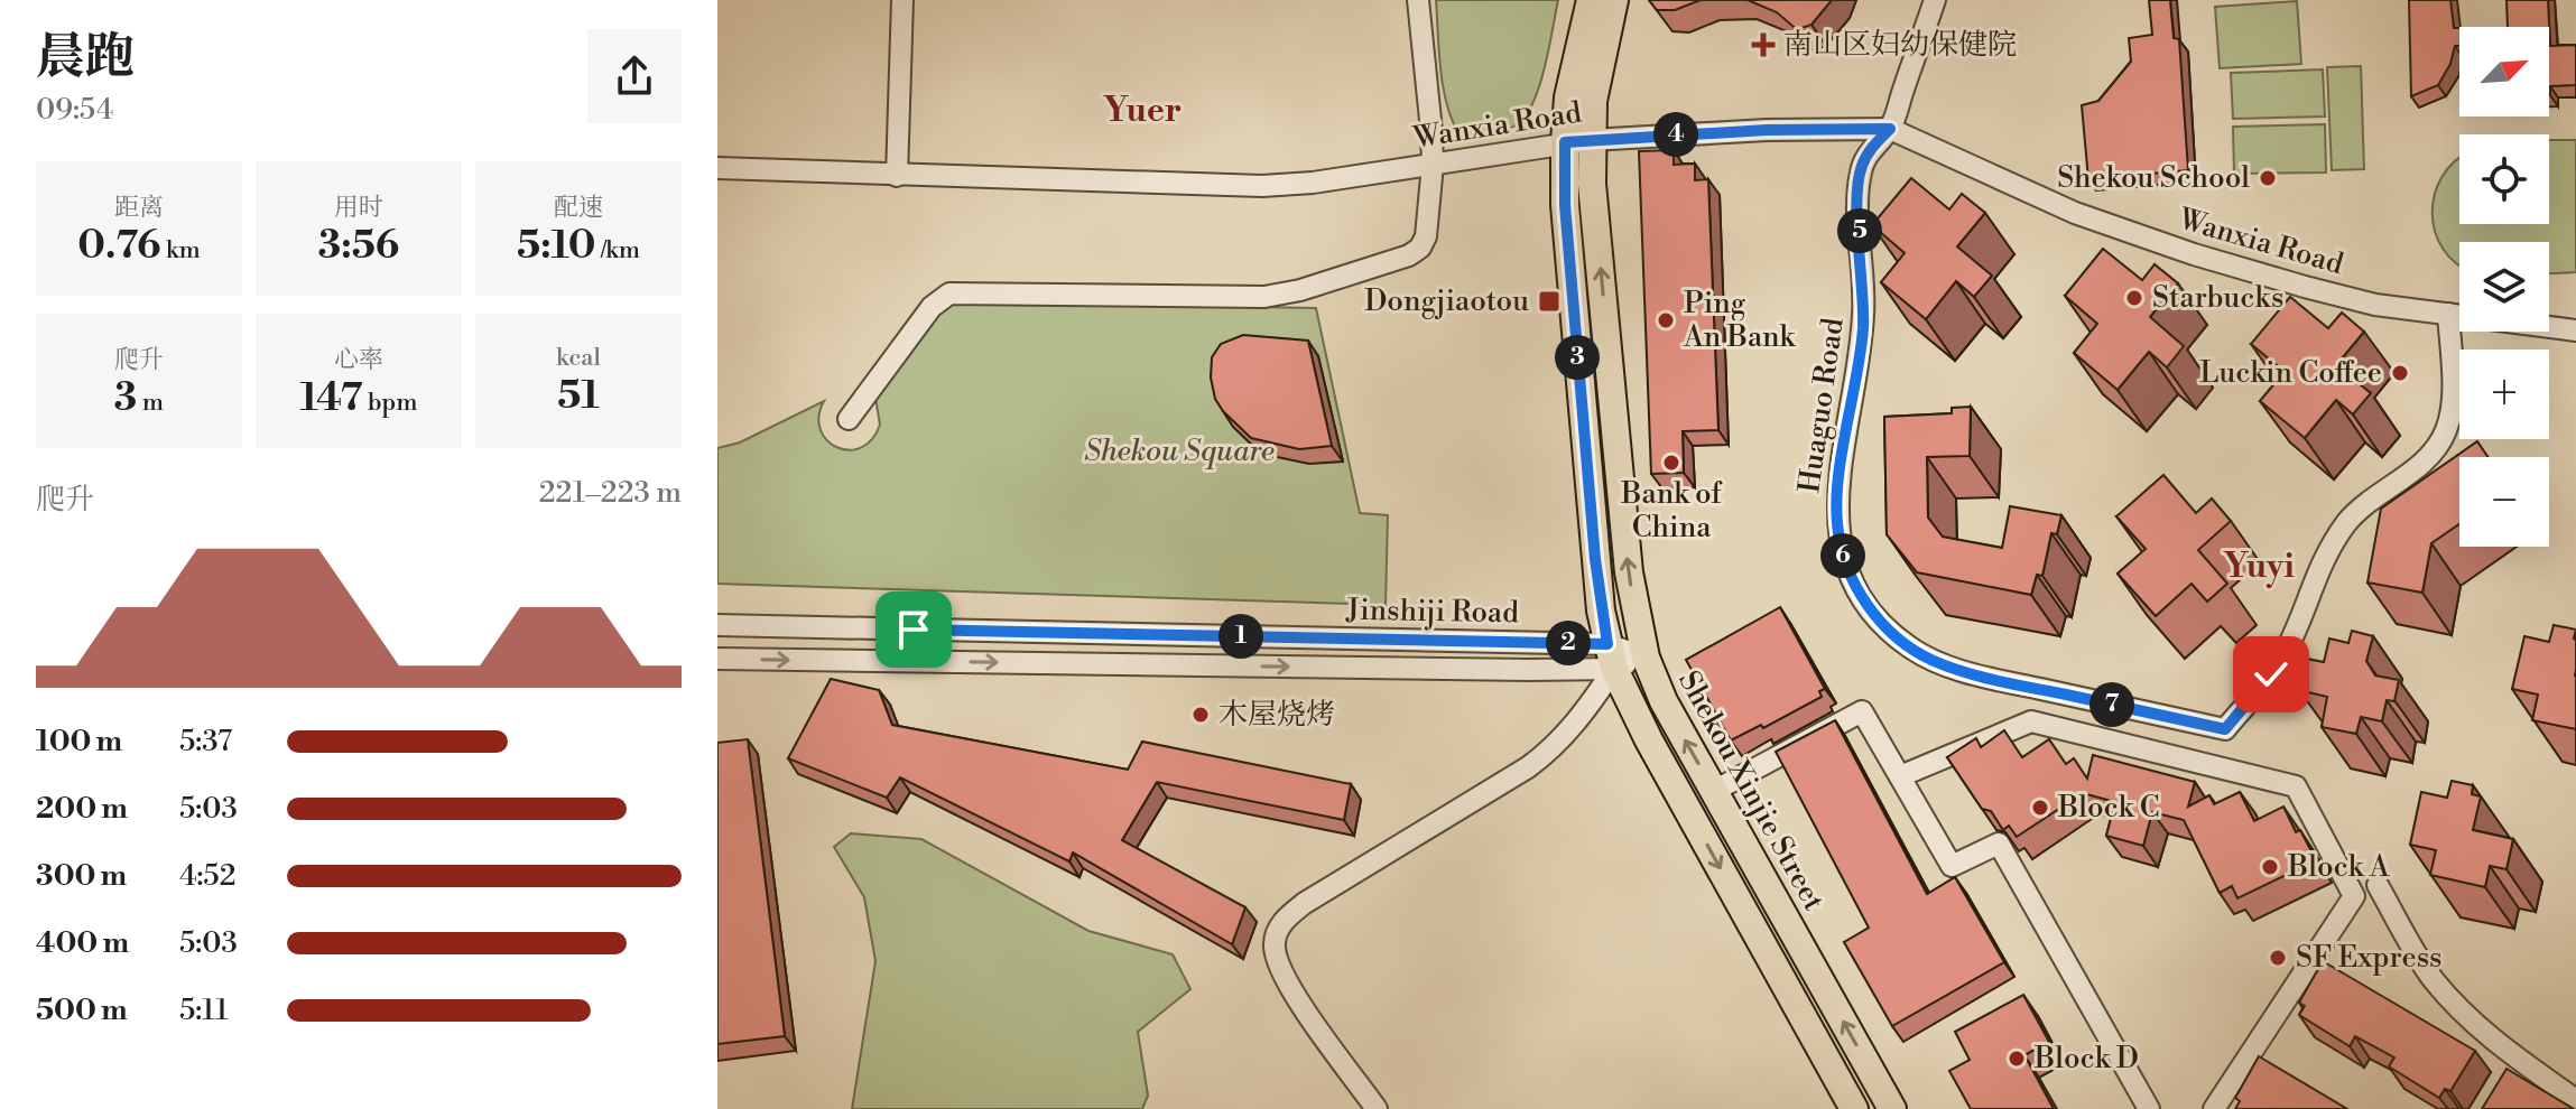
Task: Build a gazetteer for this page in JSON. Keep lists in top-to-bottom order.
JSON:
{
  "streets": {
    "main road": ["Shekou Xinjie Street"],
    "street": ["Wanxia Road", "Huaguo Road", "Jinshiji Road"]
  },
  "crossings": [
    ["Wanxia Road", "Huaguo Road"],
    ["Wanxia Road", "Shekou Xinjie Street"],
    ["Jinshiji Road", "Shekou Xinjie Street"]
  ],
  "districts": ["Yuer", "Yuyi"],
  "parks": ["Shekou Square"],
  "places": {
    "health": ["南山区妇幼保健院"],
    "other": [
      "Shekou School",
      "Starbucks",
      "Ping An Bank",
      "Luckin Coffee",
      "Bank of China",
      "木屋烧烤",
      "Block C",
      "Block A",
      "SF Express",
      "Block D"
    ],
    "transit": ["Dongjiaotou"]
  },
  "north": "top right",
  "page": {
    "heading": ["晨跑", "09:54"],
    "map_buttons": ["+", "−"],
    "pins": [
      "4",
      "5",
      "3",
      "6",
      "1",
      "2",
      "7"
    ],
    "stats": [
      ["距离", "0.76 km"],
      ["用时", "3:56"],
      ["配速", "5:10 /km"],
      ["爬升", "3 m"],
      ["心率", "147 bpm"],
      ["kcal", "51"]
    ],
    "chart": ["爬升", "221–223 m"],
    "list": [
      {
        "name": "100 m",
        "note": "5:37"
      },
      {
        "name": "200 m",
        "note": "5:03"
      },
      {
        "name": "300 m",
        "note": "4:52"
      },
      {
        "name": "400 m",
        "note": "5:03"
      },
      {
        "name": "500 m",
        "note": "5:11"
      }
    ]
  }
}
